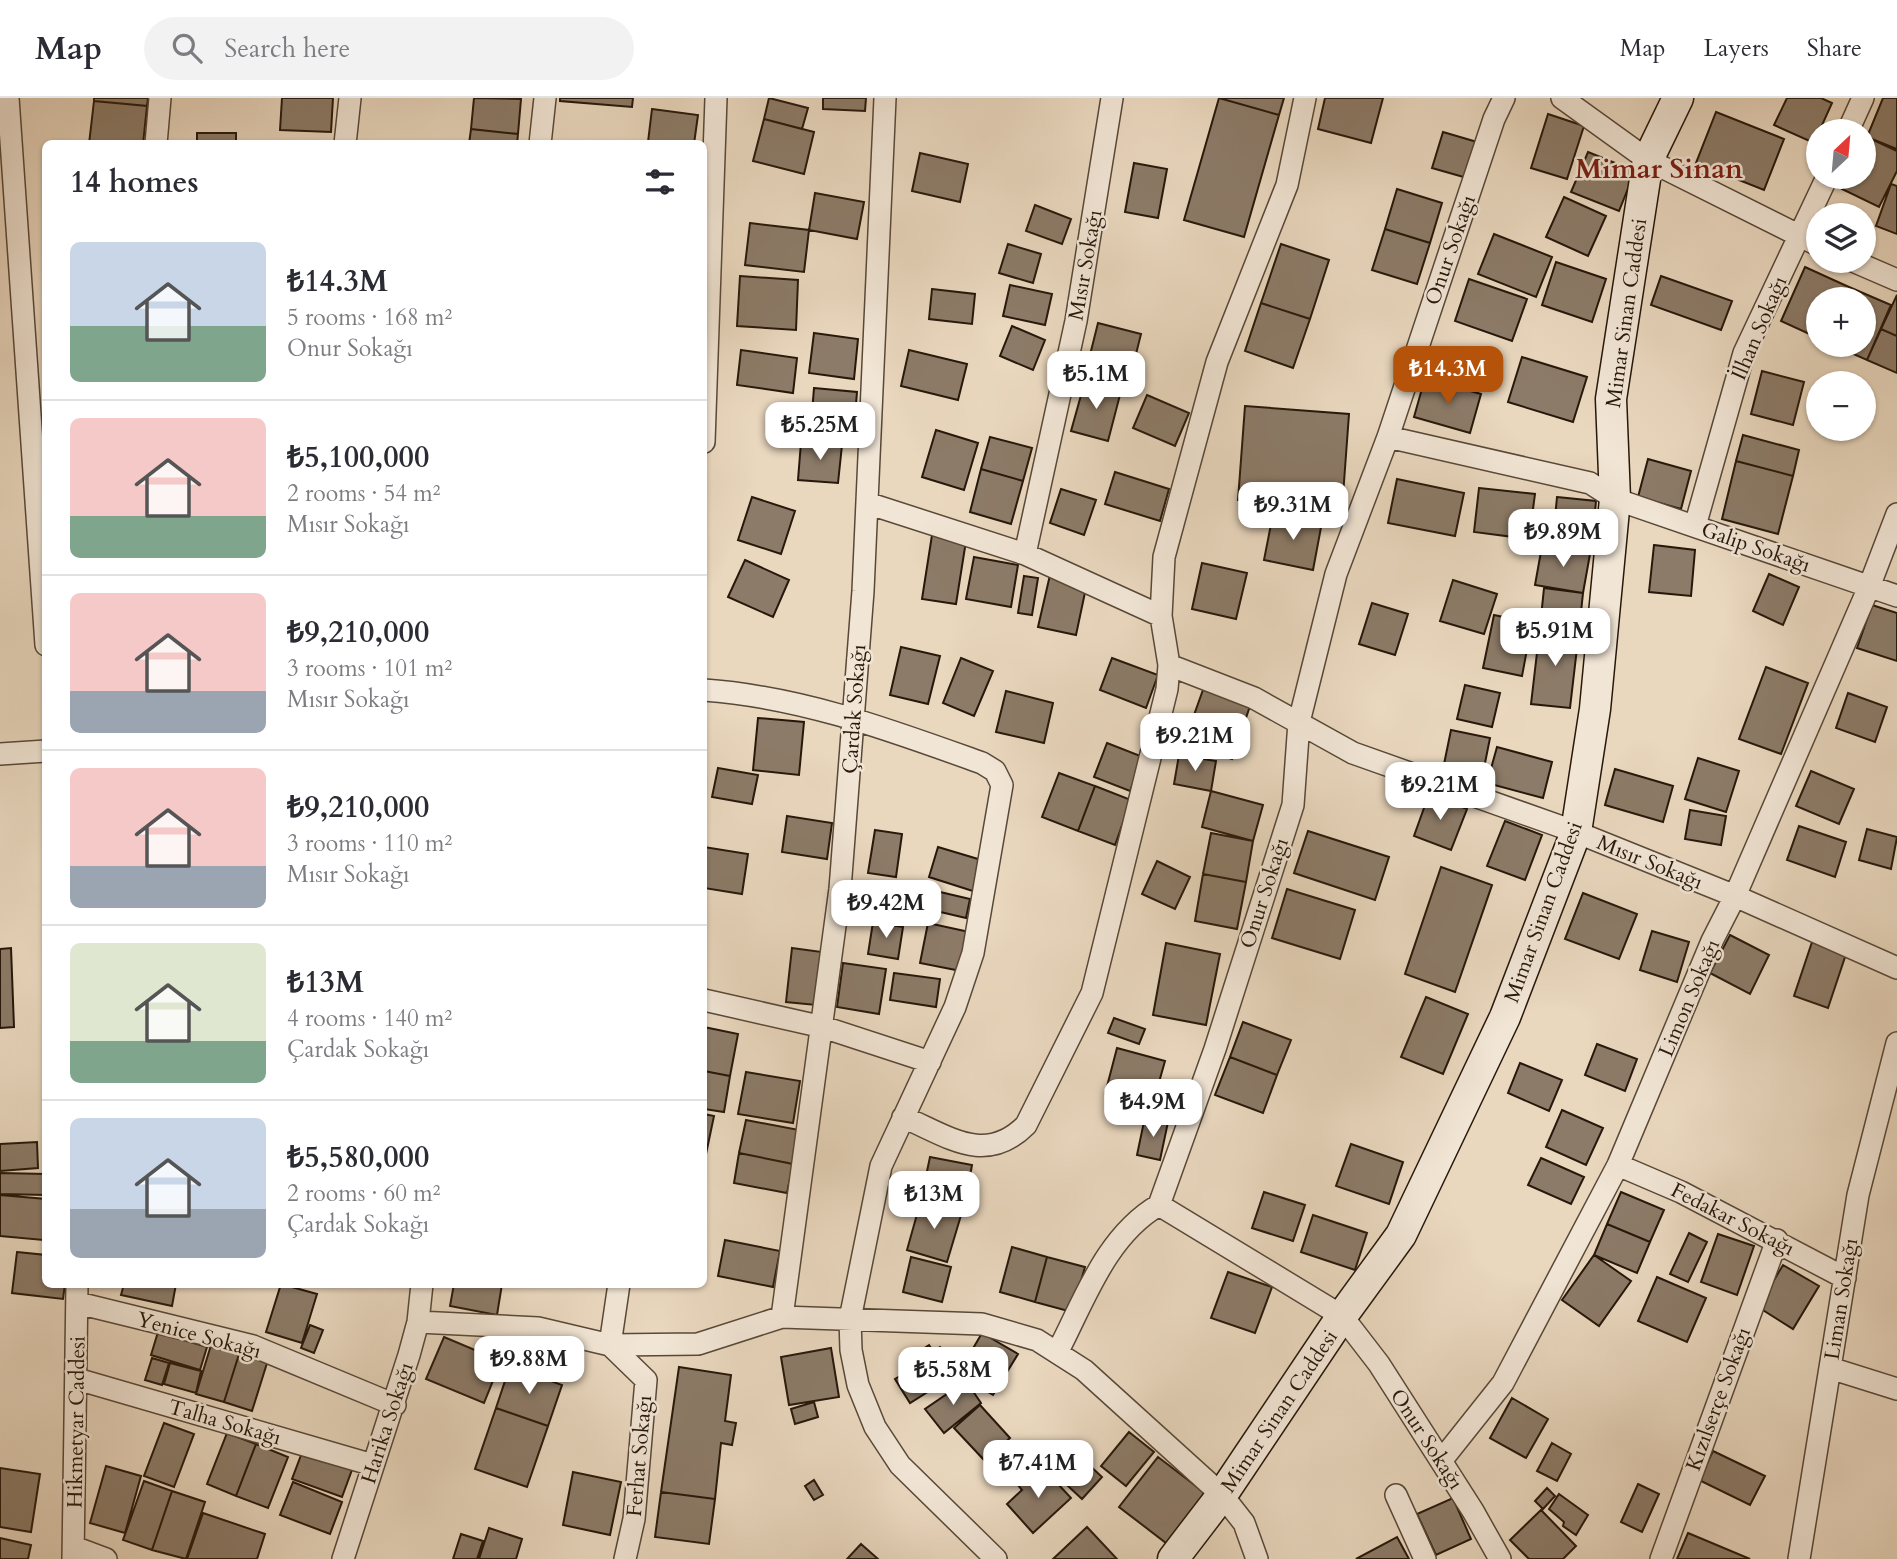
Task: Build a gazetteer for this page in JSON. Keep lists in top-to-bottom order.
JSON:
{
  "streets": {
    "street": [
      "Onur Sokağı",
      "Mısır Sokağı",
      "Mimar Sinan Caddesi",
      "İlhan Sokağı",
      "Galip Sokağı",
      "Çardak Sokağı",
      "Limon Sokağı",
      "Fedakar Sokağı",
      "Liman Sokağı",
      "Yenice Sokağı",
      "Kızılserçe Sokağı",
      "Hikmetyar Caddesi",
      "Talha Sokağı",
      "Harika Sokağı",
      "Ferhat Sokağı"
    ]
  },
  "crossings": [
    ["Onur Sokağı", "Mısır Sokağı"],
    ["Onur Sokağı", "Mimar Sinan Caddesi"],
    ["Onur Sokağı", "Galip Sokağı"],
    ["Onur Sokağı", "Limon Sokağı"],
    ["Mısır Sokağı", "Mimar Sinan Caddesi"],
    ["Mısır Sokağı", "Limon Sokağı"],
    ["Mimar Sinan Caddesi", "Galip Sokağı"],
    ["İlhan Sokağı", "Galip Sokağı"],
    ["Galip Sokağı", "Limon Sokağı"],
    ["Limon Sokağı", "Fedakar Sokağı"],
    ["Fedakar Sokağı", "Liman Sokağı"],
    ["Fedakar Sokağı", "Kızılserçe Sokağı"],
    ["Yenice Sokağı", "Hikmetyar Caddesi"],
    ["Yenice Sokağı", "Harika Sokağı"],
    ["Hikmetyar Caddesi", "Talha Sokağı"],
    ["Talha Sokağı", "Harika Sokağı"]
  ],
  "districts": ["Mimar Sinan"],
  "north": "top right",
  "page": {
    "header": "Map",
    "search": "Search here",
    "nav": ["Map", "Layers", "Share"],
    "map_buttons": ["+", "−"],
    "heading": "14 homes",
    "list": [
      {
        "name": "₺14.3M",
        "note": "5 rooms · 168 m² · Onur Sokağı"
      },
      {
        "name": "₺5,100,000",
        "note": "2 rooms · 54 m² · Mısır Sokağı"
      },
      {
        "name": "₺9,210,000",
        "note": "3 rooms · 101 m² · Mısır Sokağı"
      },
      {
        "name": "₺9,210,000",
        "note": "3 rooms · 110 m² · Mısır Sokağı"
      },
      {
        "name": "₺13M",
        "note": "4 rooms · 140 m² · Çardak Sokağı"
      },
      {
        "name": "₺5,580,000",
        "note": "2 rooms · 60 m² · Çardak Sokağı"
      }
    ],
    "price": [
      "₺14.3M",
      "₺5.1M",
      "₺5.25M",
      "₺9.31M",
      "₺9.89M",
      "₺5.91M",
      "₺9.21M",
      "₺9.21M",
      "₺9.42M",
      "₺4.9M",
      "₺13M",
      "₺9.88M",
      "₺5.58M",
      "₺7.41M"
    ]
  }
}
